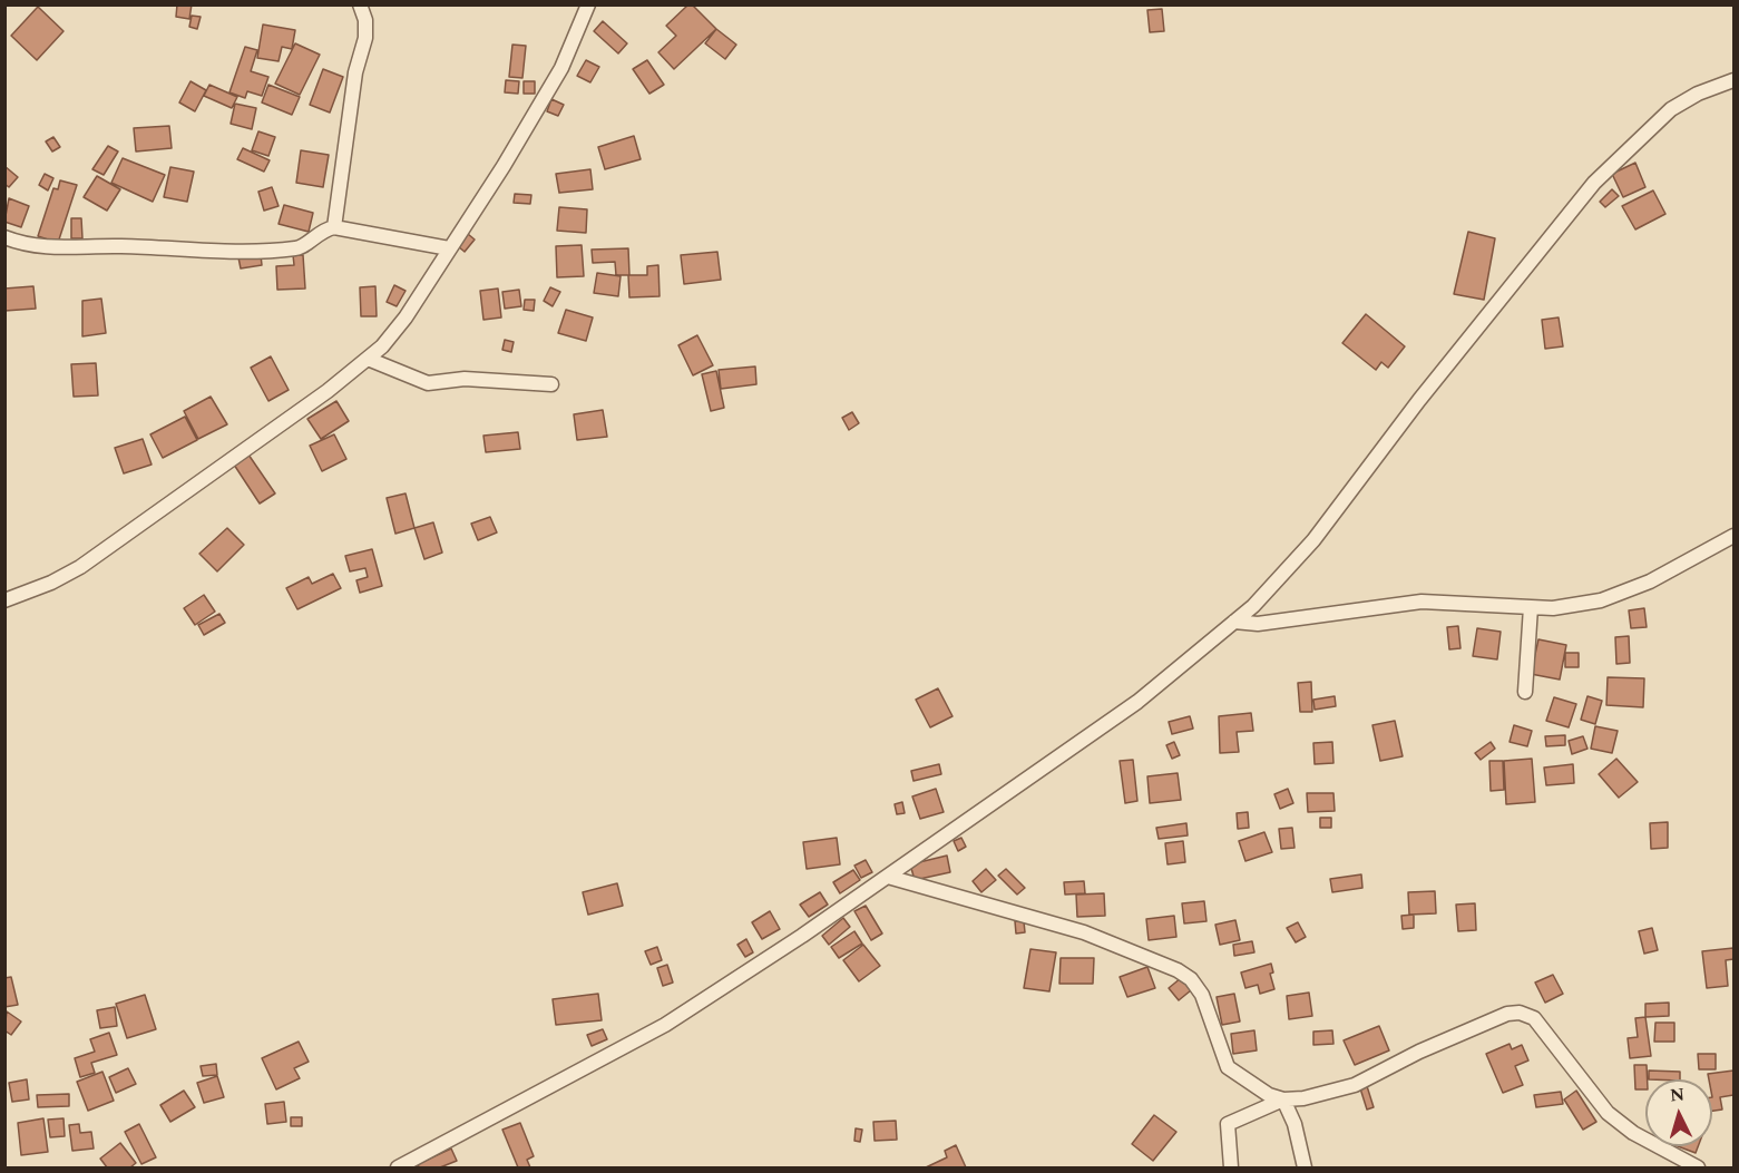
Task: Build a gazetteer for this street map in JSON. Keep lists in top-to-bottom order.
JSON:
{
  "north": "top"
}
